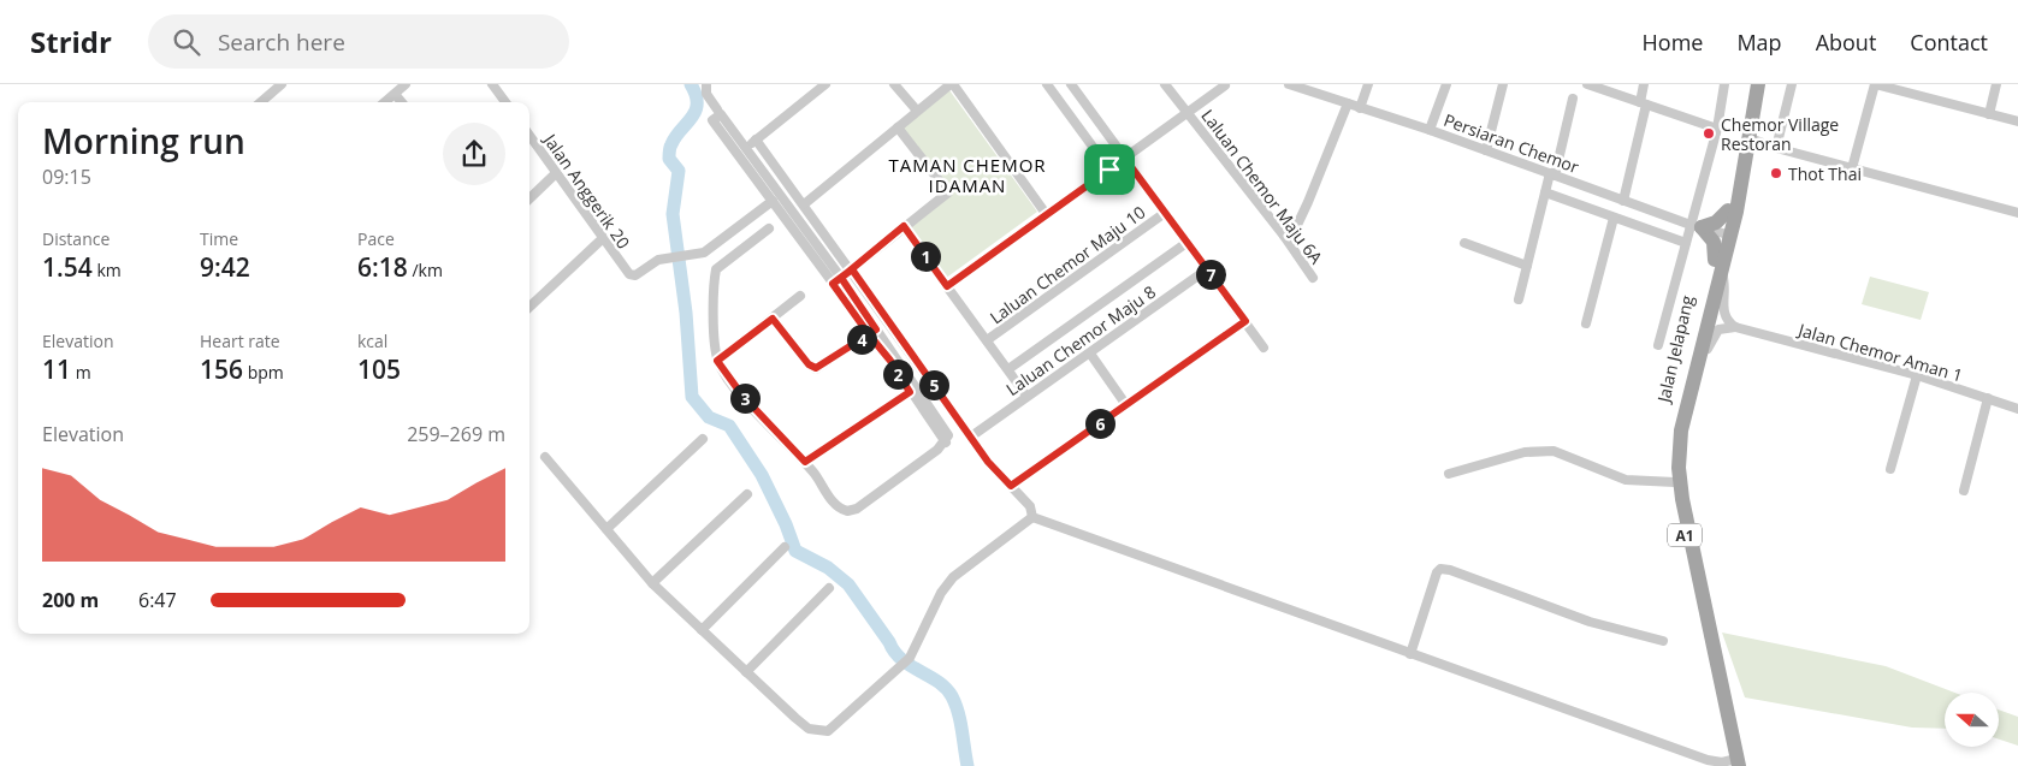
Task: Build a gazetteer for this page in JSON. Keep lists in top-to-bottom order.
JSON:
{
  "streets": {
    "main road": ["Jalan Jelapang", "A1"],
    "street": [
      "Persiaran Chemor",
      "Laluan Chemor Maju 6A",
      "Jalan Anggerik 20",
      "Laluan Chemor Maju 10",
      "Laluan Chemor Maju 8",
      "Jalan Chemor Aman 1"
    ]
  },
  "crossings": [
    ["Persiaran Chemor", "Jalan Jelapang"]
  ],
  "districts": ["TAMAN CHEMOR IDAMAN"],
  "places": ["Chemor Village Restoran", "Thot Thai"],
  "north": "left",
  "page": {
    "header": "Stridr",
    "search": "Search here",
    "nav": [
      "Home",
      "Map",
      "About",
      "Contact"
    ],
    "heading": ["Morning run", "09:15"],
    "stats": [
      ["Distance", "1.54 km"],
      ["Time", "9:42"],
      ["Pace", "6:18 /km"],
      ["Elevation", "11 m"],
      ["Heart rate", "156 bpm"],
      ["kcal", "105"]
    ],
    "pins": [
      "1",
      "7",
      "4",
      "2",
      "5",
      "3",
      "6"
    ],
    "chart": ["Elevation", "259–269 m"],
    "list": [
      {
        "name": "200 m",
        "note": "6:47"
      }
    ]
  }
}
